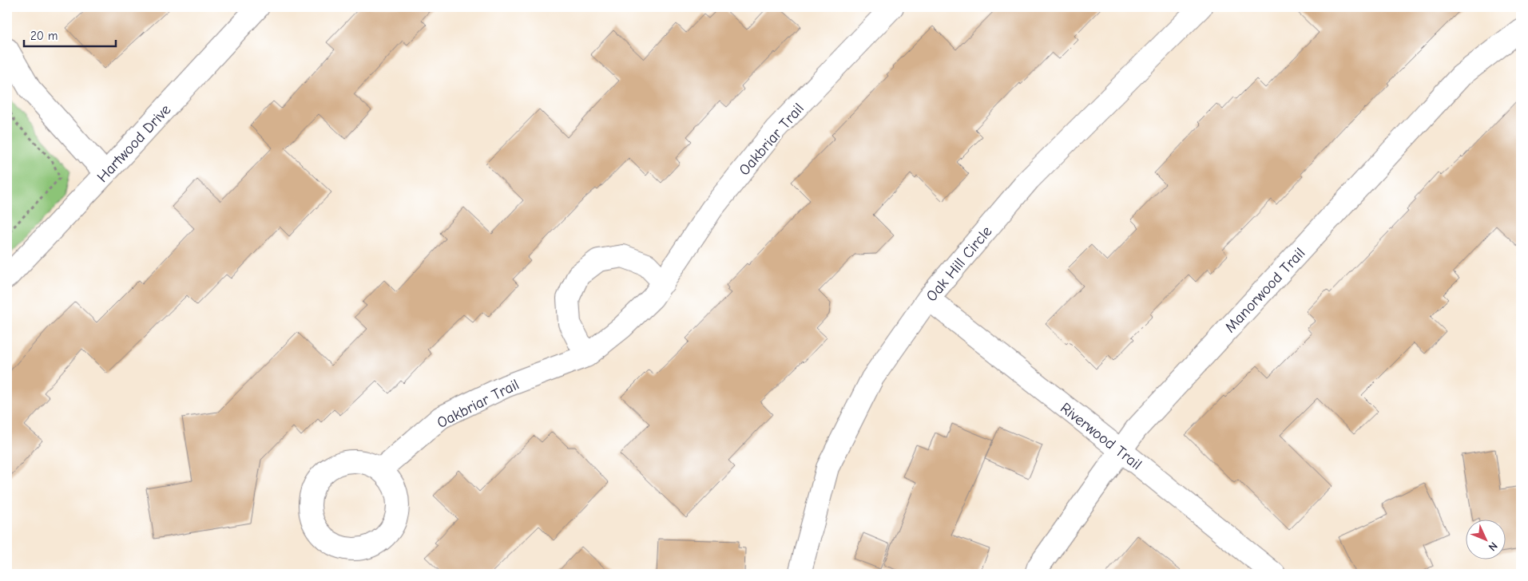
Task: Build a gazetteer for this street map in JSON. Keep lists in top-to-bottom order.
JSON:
{
  "streets": {
    "street": [
      "Oakbriar Trail",
      "Hartwood Drive",
      "Oak Hill Circle",
      "Manorwood Trail",
      "Riverwood Trail"
    ]
  },
  "crossings": [
    ["Oak Hill Circle", "Riverwood Trail"],
    ["Manorwood Trail", "Riverwood Trail"]
  ],
  "scale_bar": "20 m",
  "north": "bottom right"
}
